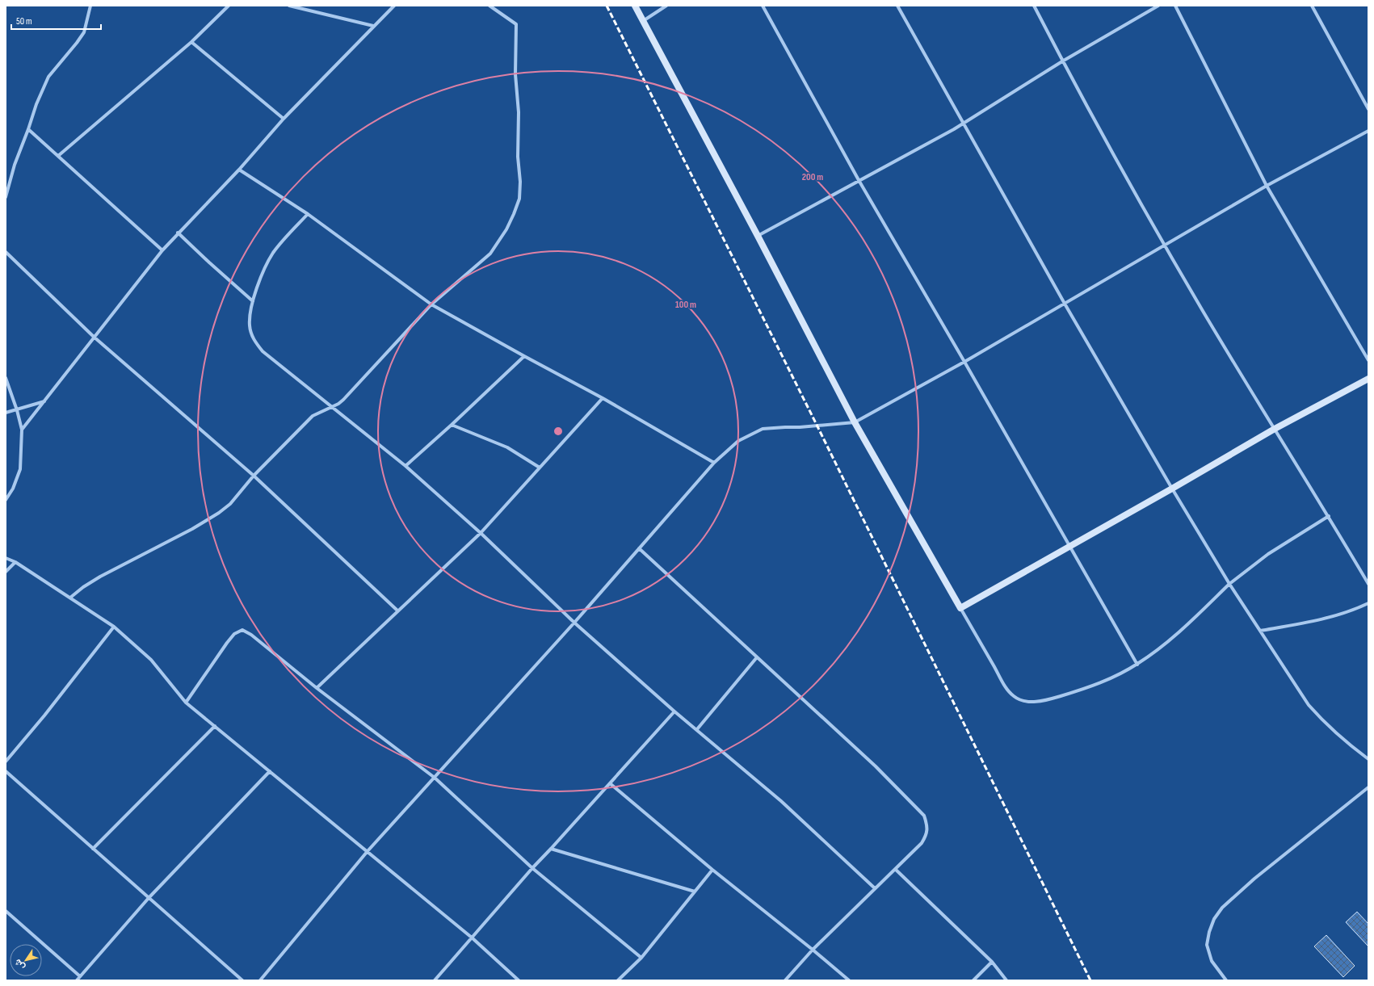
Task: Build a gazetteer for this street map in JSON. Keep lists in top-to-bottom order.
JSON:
{
  "scale_bar": "50 m",
  "north": "bottom left",
  "rings": ["200 m", "100 m"]
}
